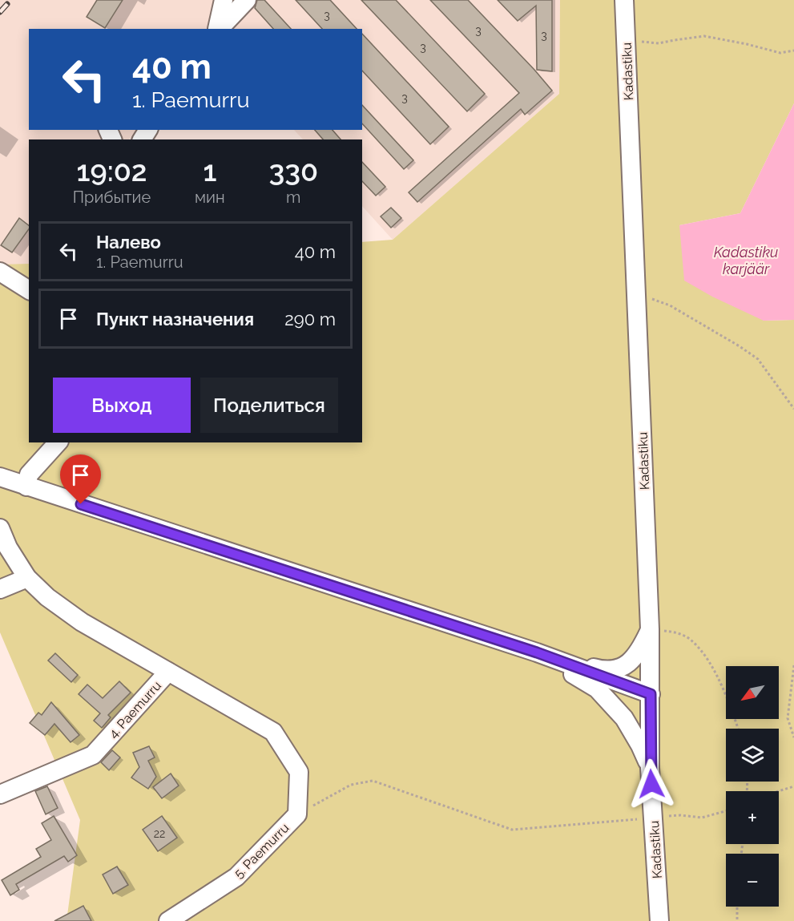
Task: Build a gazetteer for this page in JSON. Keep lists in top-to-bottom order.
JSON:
{
  "streets": {
    "street": ["Kadastiku", "4. Paemurru", "5. Paemurru"]
  },
  "crossings": [
    ["4. Paemurru", "5. Paemurru"]
  ],
  "water": ["Kadastiku karjäär"],
  "house_numbers": [
    "3",
    "3",
    "3",
    "3",
    "3",
    "22"
  ],
  "north": "bottom left",
  "page": {
    "turn": ["40 m", "1. Paemurru"],
    "eta": [
      "19:02",
      "Прибытие",
      "1",
      "мин",
      "330",
      "m"
    ],
    "list": [
      {
        "name": "Налево",
        "note": "1. Paemurru",
        "value": "40 m"
      },
      {
        "name": "Пункт назначения",
        "value": "290 m"
      }
    ],
    "buttons": ["Выход", "Поделиться"],
    "map_buttons": ["+", "−"]
  }
}
